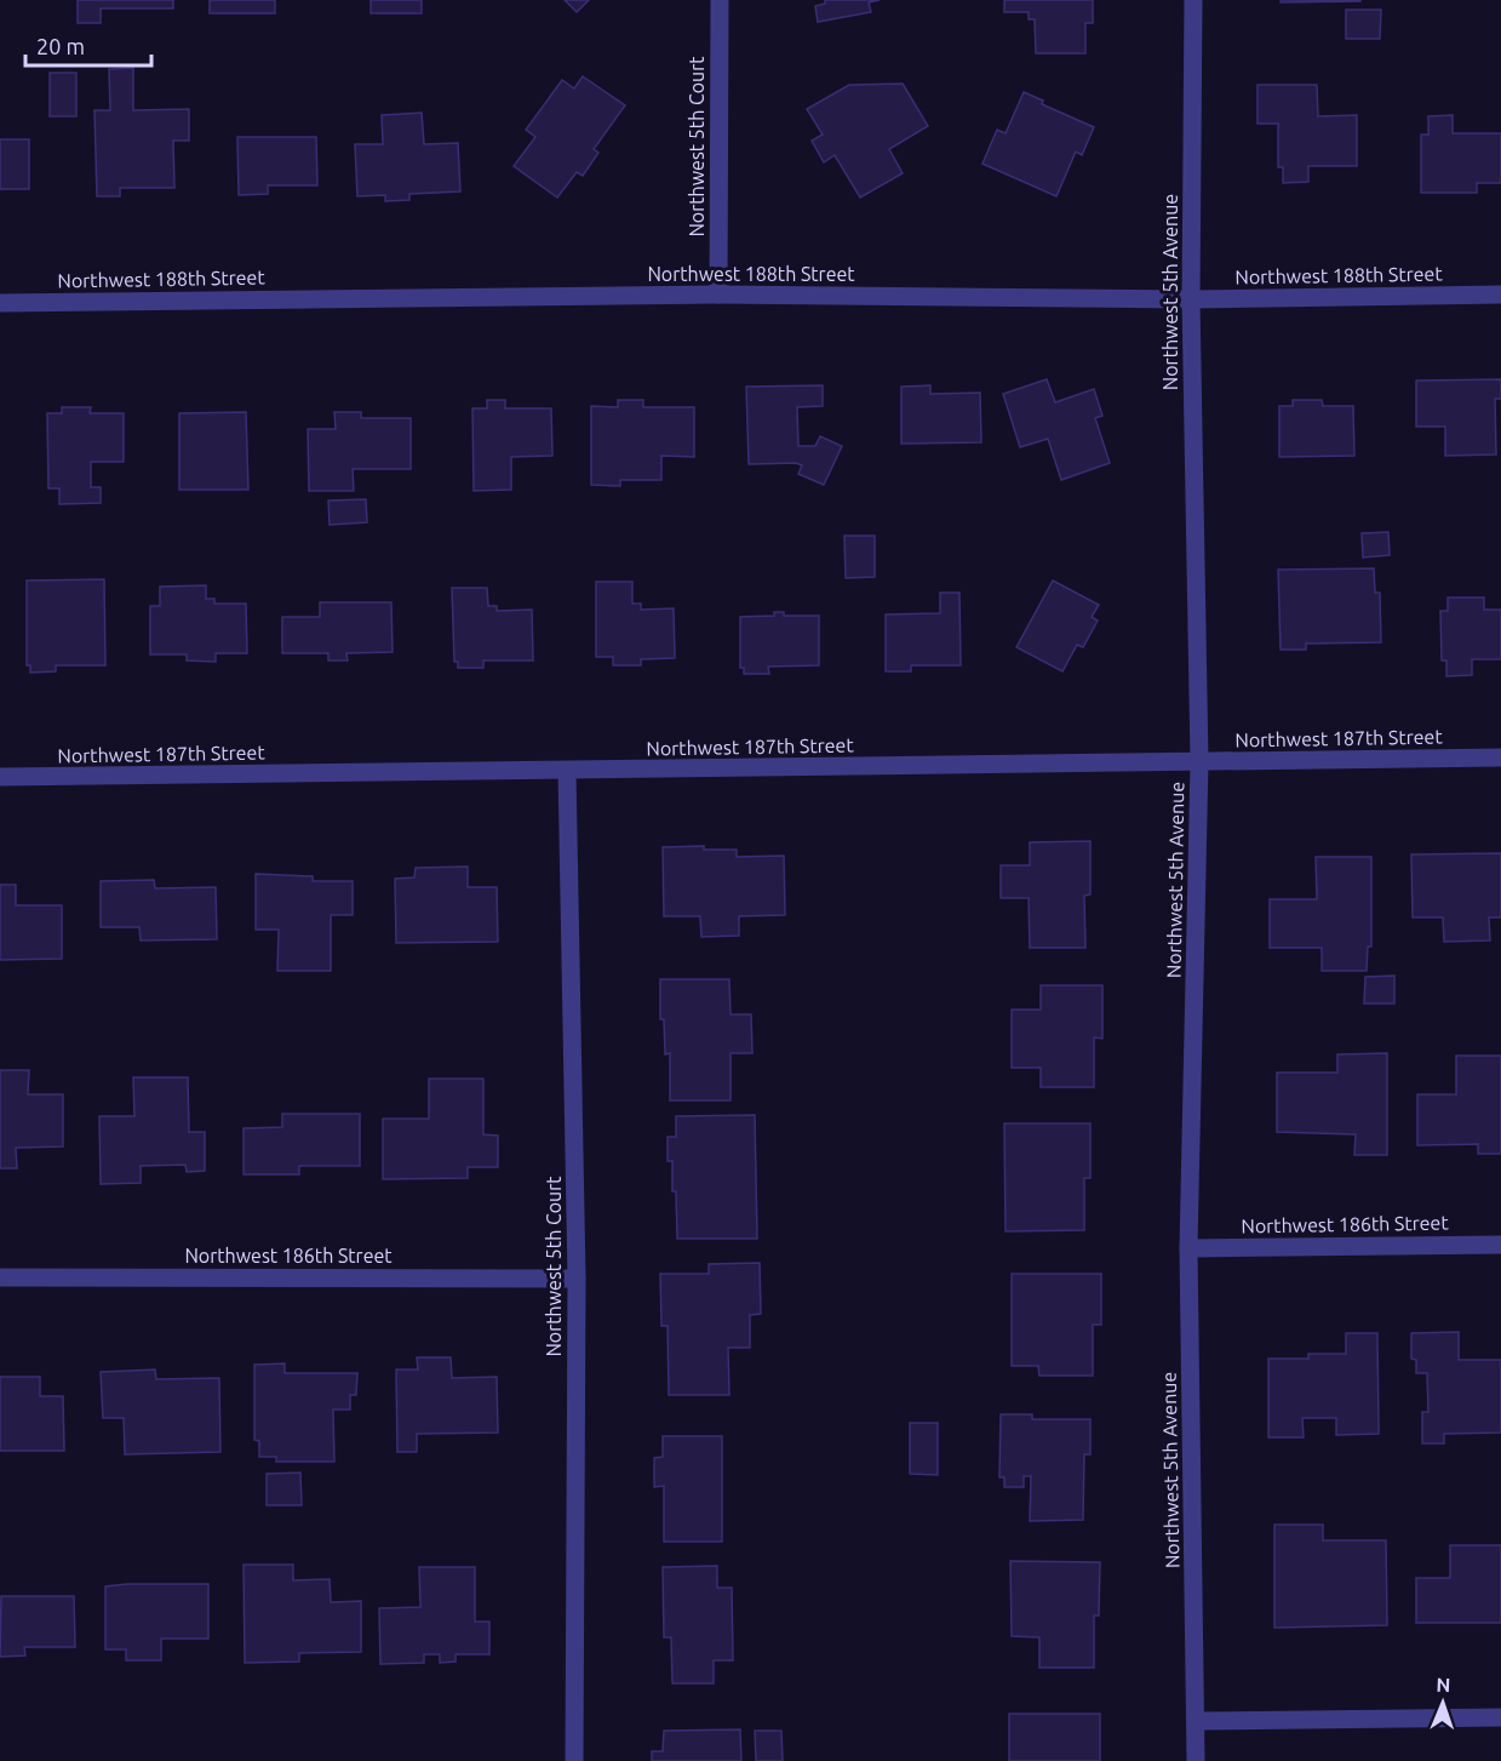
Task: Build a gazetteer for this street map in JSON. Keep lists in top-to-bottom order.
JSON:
{
  "streets": {
    "street": [
      "Northwest 5th Court",
      "Northwest 188th Street",
      "Northwest 5th Avenue",
      "Northwest 187th Street",
      "Northwest 186th Street"
    ]
  },
  "crossings": [
    ["Northwest 5th Court", "Northwest 188th Street"],
    ["Northwest 5th Court", "Northwest 187th Street"],
    ["Northwest 5th Court", "Northwest 186th Street"],
    ["Northwest 188th Street", "Northwest 5th Avenue"],
    ["Northwest 5th Avenue", "Northwest 187th Street"],
    ["Northwest 5th Avenue", "Northwest 186th Street"]
  ],
  "scale_bar": "20 m",
  "north": "top"
}
